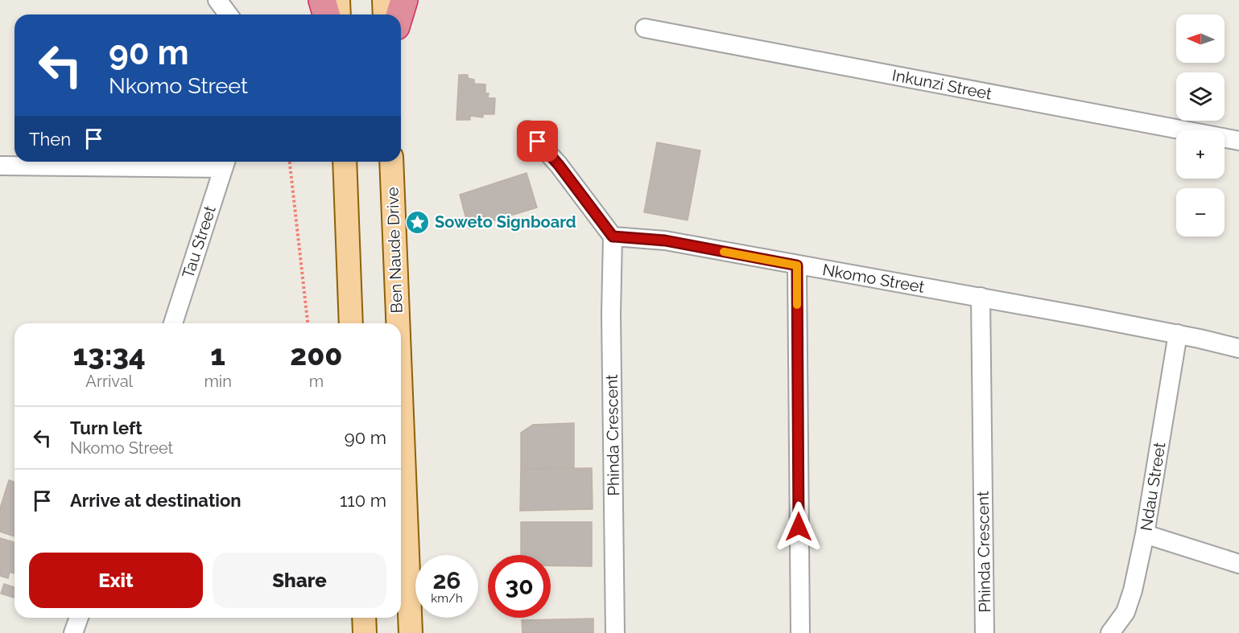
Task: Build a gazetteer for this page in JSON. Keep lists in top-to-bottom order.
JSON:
{
  "streets": {
    "main road": ["Ben Naude Drive"],
    "street": [
      "Inkunzi Street",
      "Tau Street",
      "Nkomo Street",
      "Phinda Crescent",
      "Ndau Street"
    ]
  },
  "crossings": [
    ["Nkomo Street", "Phinda Crescent"],
    ["Nkomo Street", "Ndau Street"]
  ],
  "places": {
    "place": ["Soweto Signboard"]
  },
  "north": "left",
  "page": {
    "map_buttons": ["+", "−"],
    "turn": ["90 m", "Nkomo Street"],
    "then": "Then",
    "eta": [
      "13:34",
      "Arrival",
      "1",
      "min",
      "200",
      "m"
    ],
    "list": [
      {
        "name": "Turn left",
        "note": "Nkomo Street",
        "value": "90 m"
      },
      {
        "name": "Arrive at destination",
        "value": "110 m"
      }
    ],
    "buttons": ["Exit", "Share"],
    "speed": "26 km/h",
    "limit": "30"
  }
}
